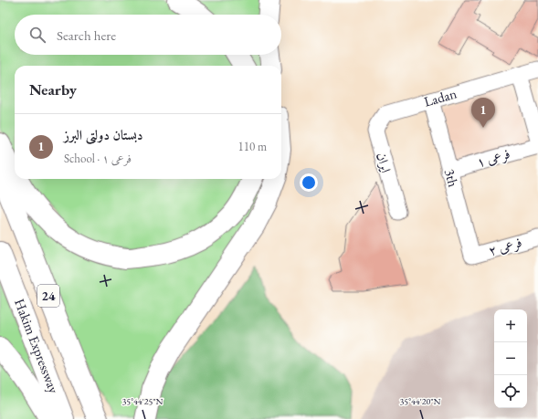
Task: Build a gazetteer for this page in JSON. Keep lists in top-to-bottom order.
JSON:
{
  "streets": {
    "highway": ["24", "Hakim Expressway"],
    "street": [
      "Ladan",
      "فرعی ۱",
      "ایران",
      "3th",
      "فرعی ۲"
    ]
  },
  "crossings": [
    ["Ladan", "ایران"],
    ["Ladan", "3th"],
    ["فرعی ۱", "3th"],
    ["3th", "فرعی ۲"]
  ],
  "page": {
    "search": "Search here",
    "heading": "Nearby",
    "pins": "1",
    "list": [
      {
        "mark": "1",
        "name": "دبستان دولتی البرز",
        "note": "School · فرعی ۱",
        "value": "110 m"
      }
    ],
    "map_buttons": ["+", "−"]
  },
  "coordinates": ["35°44'25\"N", "35°44'20\"N"]
}
